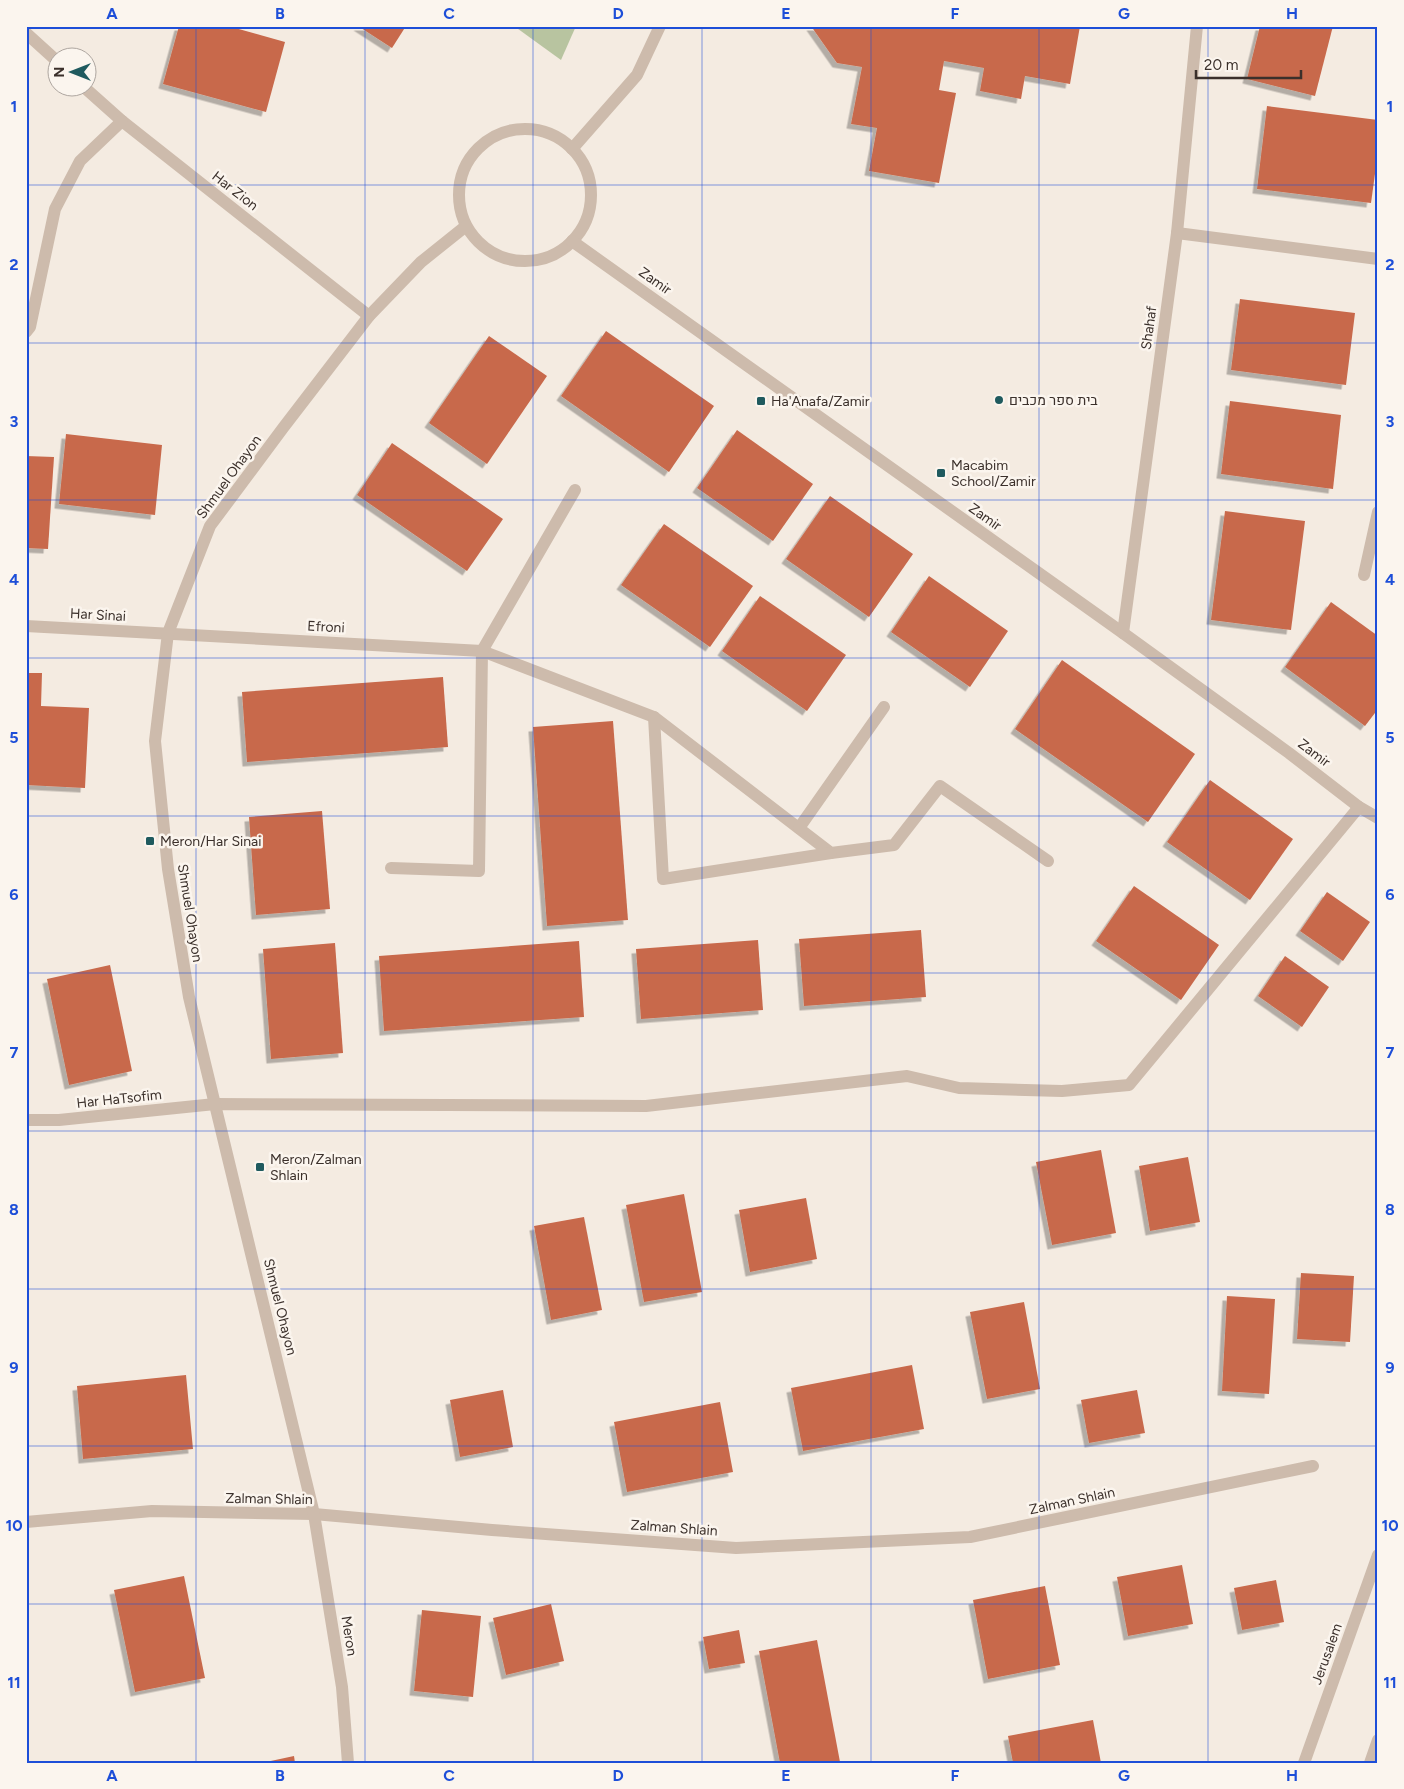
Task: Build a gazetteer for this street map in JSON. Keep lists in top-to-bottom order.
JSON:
{
  "streets": {
    "street": [
      "Har Zion",
      "Zamir",
      "Shahaf",
      "Shmuel Ohayon",
      "Har Sinai",
      "Efroni",
      "Har HaTsofim",
      "Zalman Shlain",
      "Meron",
      "Jerusalem"
    ]
  },
  "crossings": [
    ["Har Zion", "Shmuel Ohayon"],
    ["Zamir", "Shahaf"],
    ["Zamir", "Shmuel Ohayon"],
    ["Zamir", "Har HaTsofim"],
    ["Shmuel Ohayon", "Har Sinai"],
    ["Shmuel Ohayon", "Efroni"],
    ["Shmuel Ohayon", "Har HaTsofim"],
    ["Shmuel Ohayon", "Zalman Shlain"],
    ["Shmuel Ohayon", "Meron"],
    ["Har Sinai", "Efroni"],
    ["Zalman Shlain", "Meron"]
  ],
  "places": {
    "other": ["בית ספר מכבים"],
    "transit": [
      "Ha'Anafa/Zamir",
      "Macabim School/Zamir",
      "Meron/Har Sinai",
      "Meron/Zalman Shlain"
    ]
  },
  "scale_bar": "20 m",
  "north": "left",
  "grid": {
    "columns": [
      "A",
      "B",
      "C",
      "D",
      "E",
      "F",
      "G",
      "H"
    ],
    "rows": [
      "1",
      "2",
      "3",
      "4",
      "5",
      "6",
      "7",
      "8",
      "9",
      "10",
      "11"
    ]
  }
}
